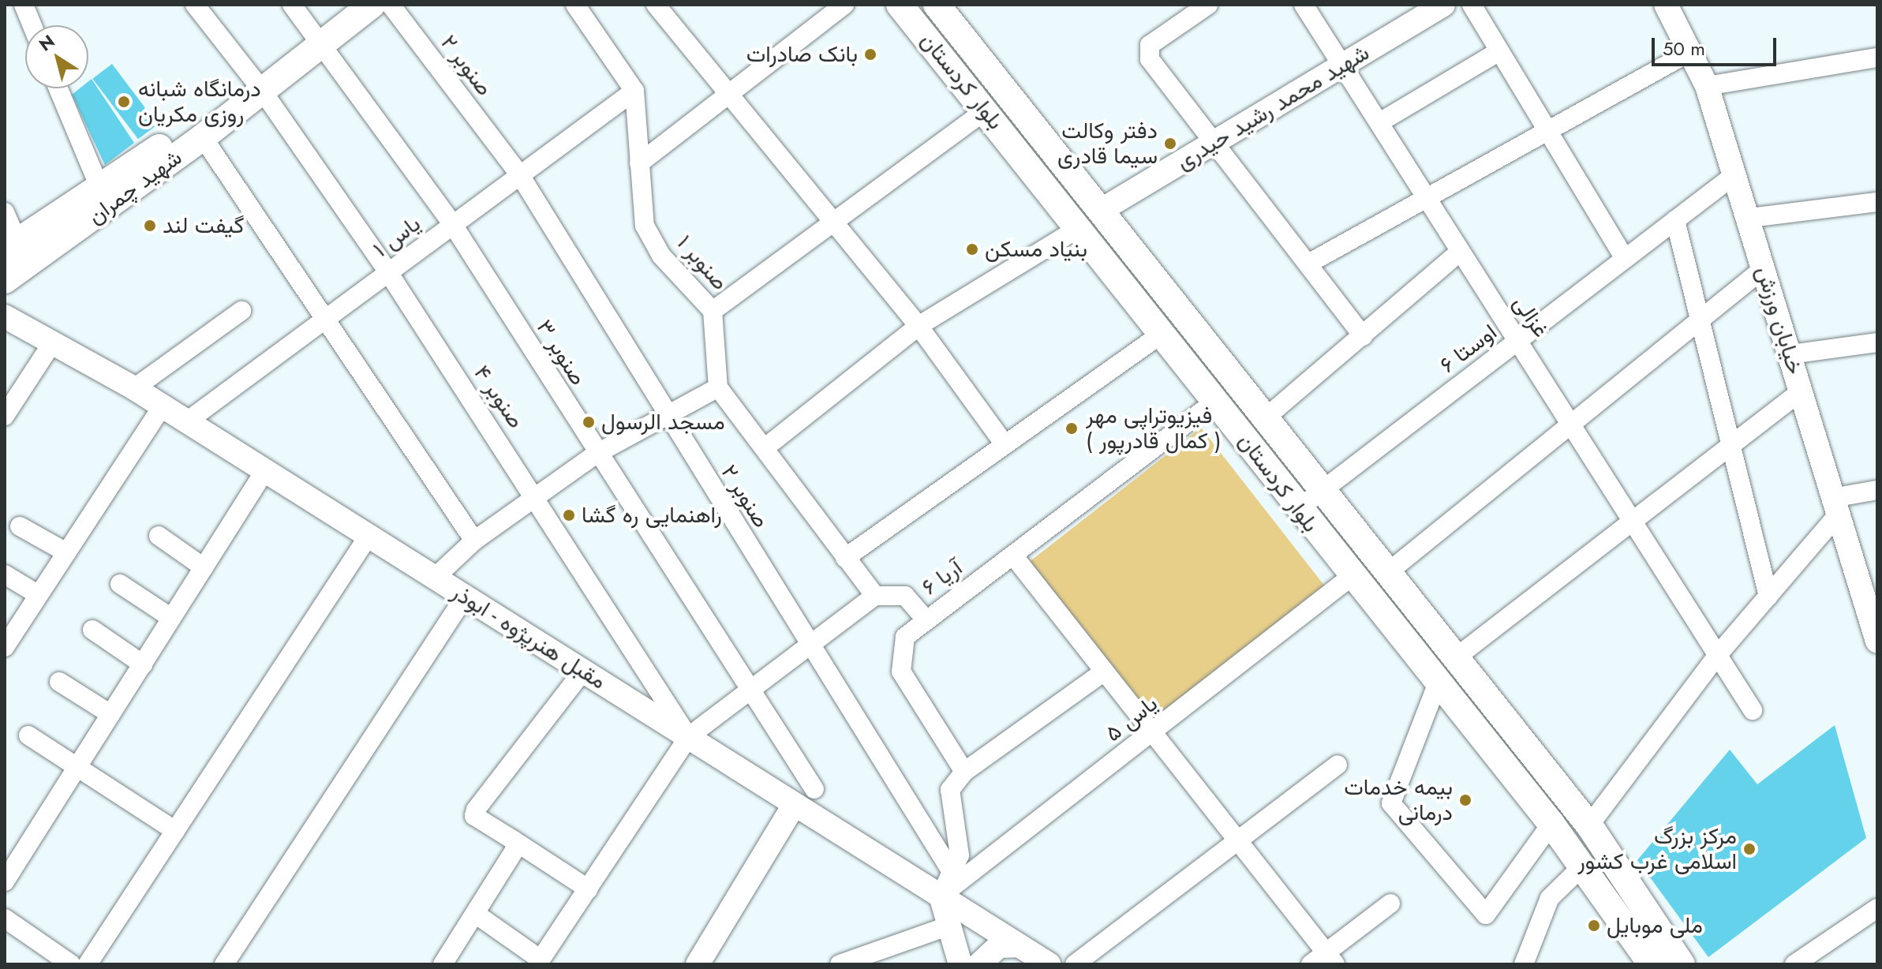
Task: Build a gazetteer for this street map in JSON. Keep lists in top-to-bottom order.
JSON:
{
  "streets": {
    "main road": ["بلوار کردستان", "شهید چمران"],
    "street": [
      "صنوبر ۲",
      "شهید محمد رشید حیدری",
      "یاس ۱",
      "صنوبر ۱",
      "غزالی",
      "خیابان ورزش",
      "اوستا ۶",
      "صنوبر ۳",
      "صنوبر ۴",
      "آریا ۶",
      "مقبل هنرپژوه - ابوذر",
      "یاس ۵"
    ]
  },
  "crossings": [
    ["صنوبر ۲", "یاس ۱"],
    ["بلوار کردستان", "شهید محمد رشید حیدری"],
    ["بلوار کردستان", "اوستا ۶"],
    ["بلوار کردستان", "آریا ۶"],
    ["بلوار کردستان", "یاس ۵"],
    ["شهید محمد رشید حیدری", "غزالی"],
    ["شهید چمران", "صنوبر ۳"],
    ["شهید چمران", "صنوبر ۴"],
    ["یاس ۱", "صنوبر ۱"],
    ["یاس ۱", "صنوبر ۳"],
    ["یاس ۱", "صنوبر ۴"],
    ["یاس ۱", "مقبل هنرپژوه - ابوذر"],
    ["غزالی", "اوستا ۶"],
    ["خیابان ورزش", "اوستا ۶"],
    ["صنوبر ۴", "مقبل هنرپژوه - ابوذر"],
    ["مقبل هنرپژوه - ابوذر", "یاس ۵"]
  ],
  "places": [
    "بانک صادرات",
    "درمانگاه شبانه روزی مکریان",
    "دفتر وکالت سیما قادری",
    "گیفت لند",
    "بنیاد مسکن",
    "مسجد الرسول",
    "فیزیوتراپی مهر ( کمال قادرپور )",
    "راهنمایی ره گشا",
    "بیمه خدمات درمانی",
    "مرکز بزرگ اسلامی غرب کشور",
    "ملی موبایل"
  ],
  "scale_bar": "50 m",
  "north": "top left"
}
